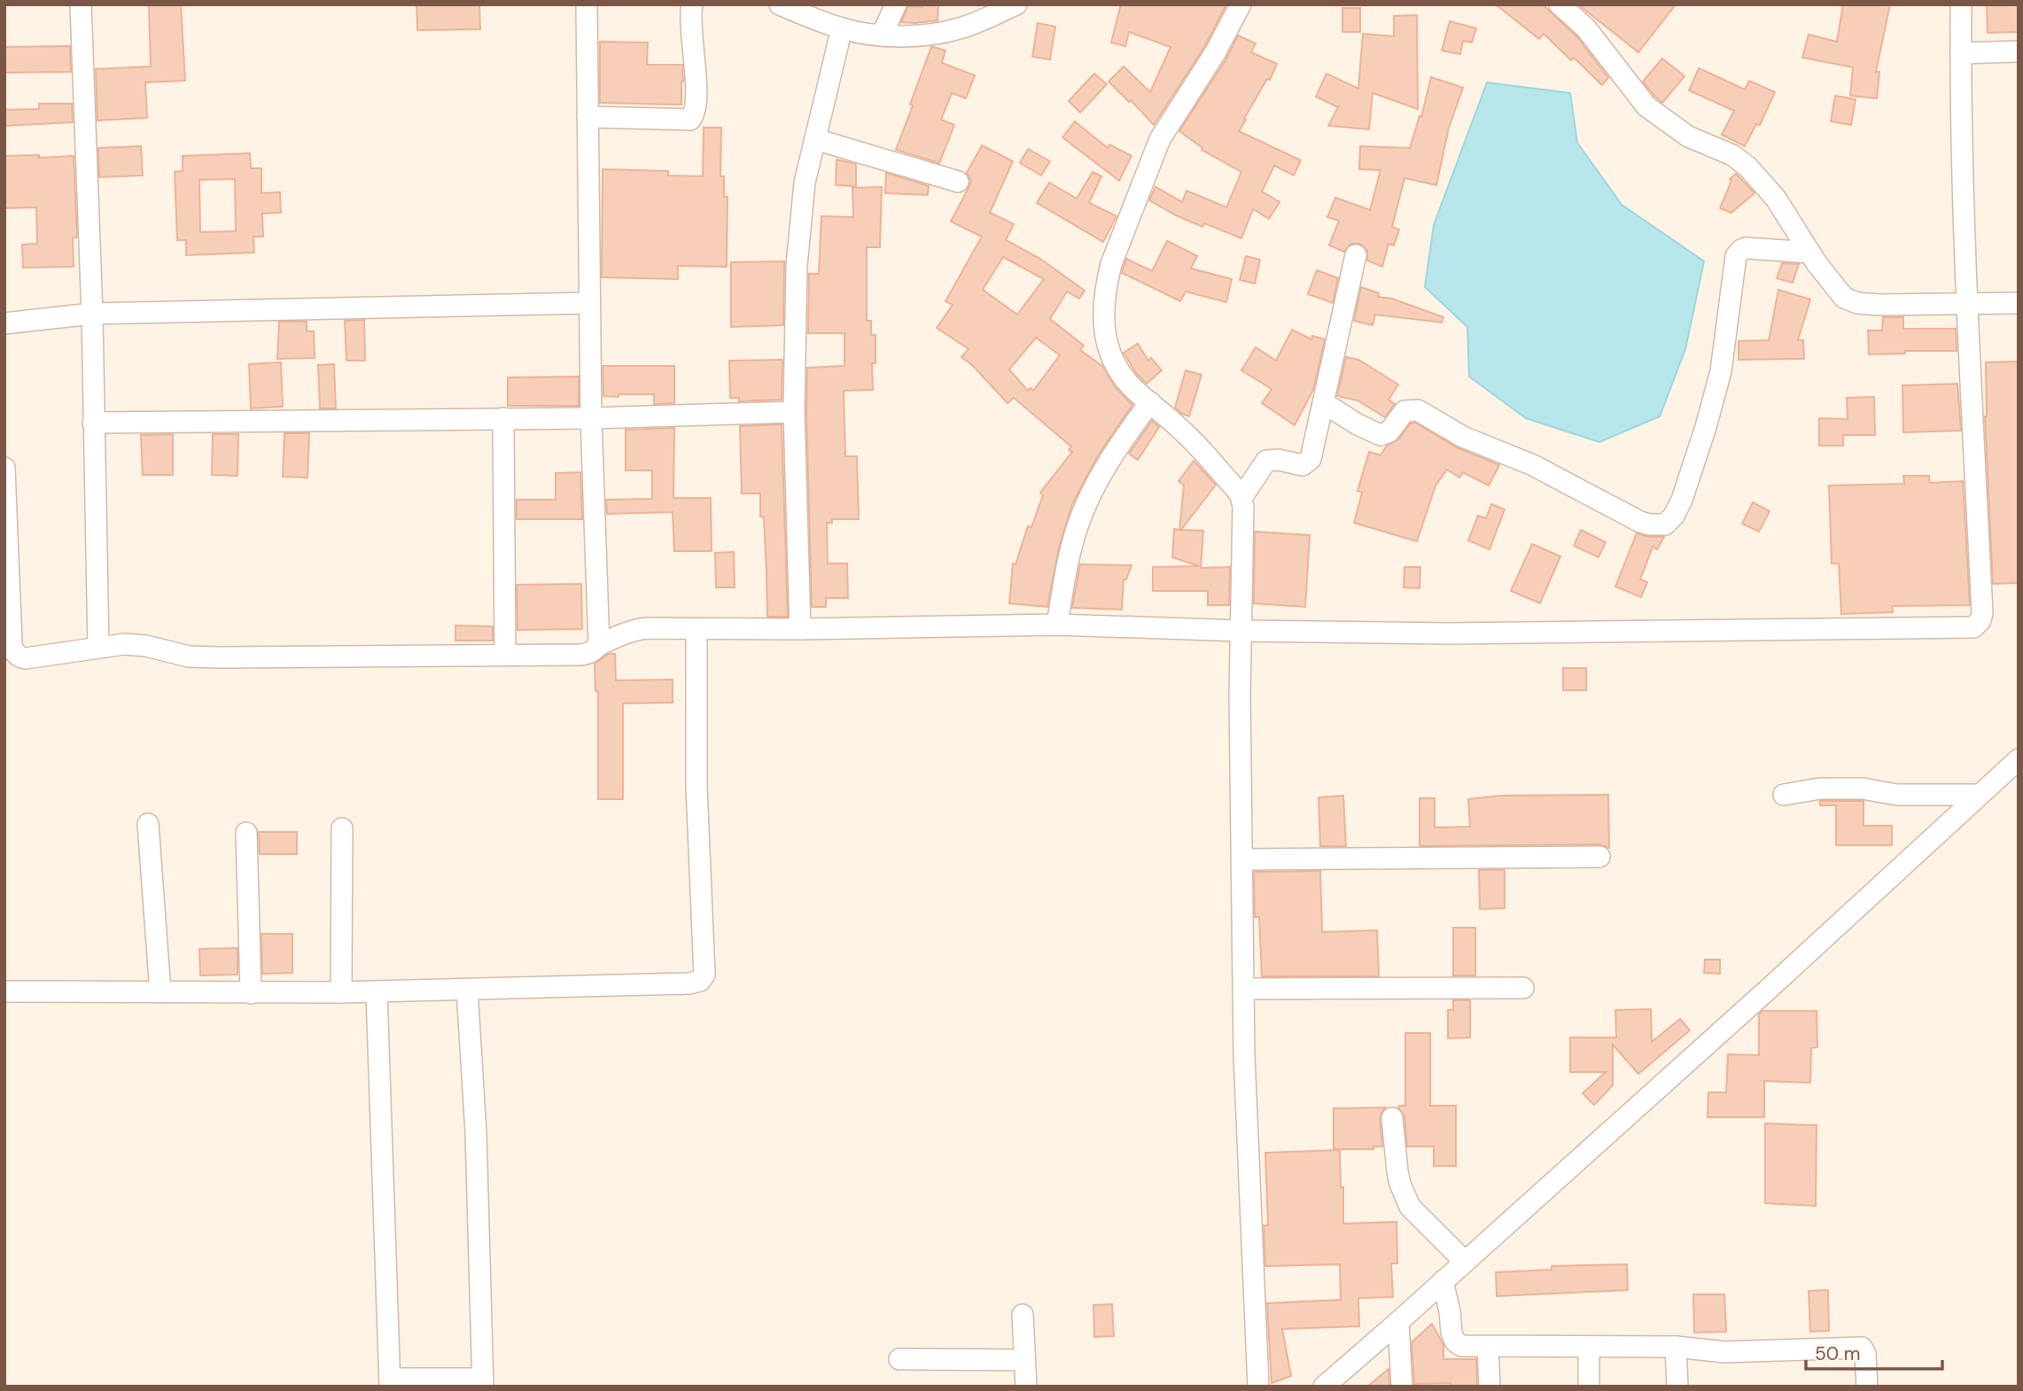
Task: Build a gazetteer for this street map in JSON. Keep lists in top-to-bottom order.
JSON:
{
  "scale_bar": "50 m"
}
